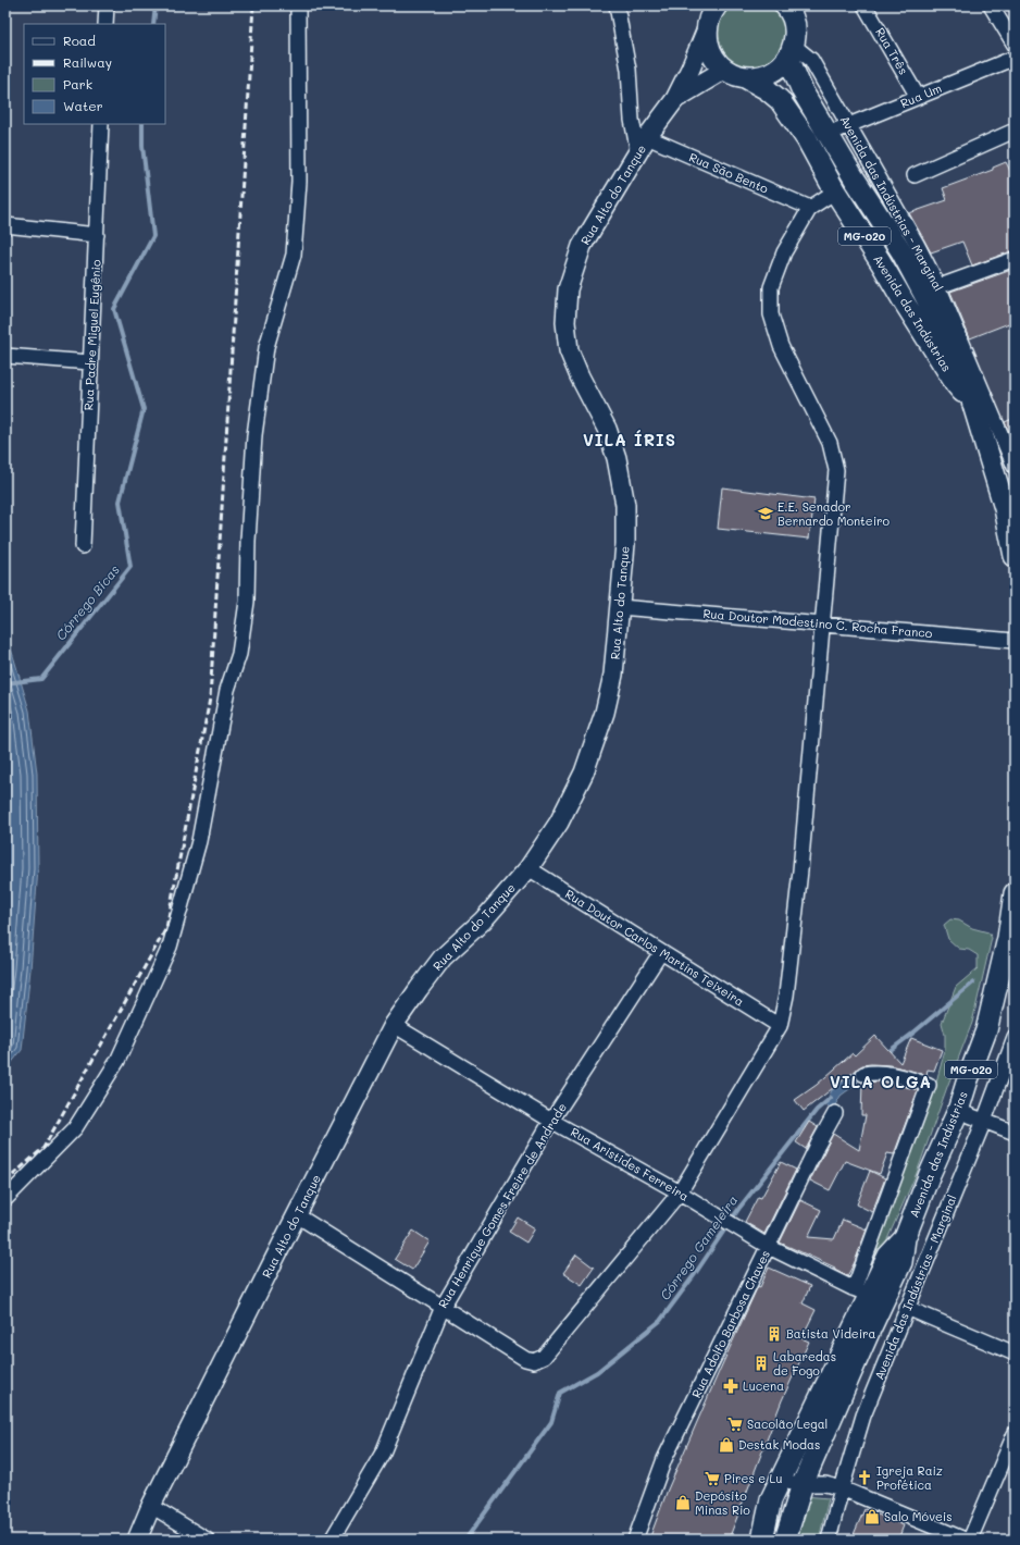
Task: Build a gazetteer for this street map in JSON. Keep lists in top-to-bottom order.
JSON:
{
  "streets": {
    "highway": ["MG-020", "Avenida das Indústrias"],
    "main road": ["Rua Alto do Tanque"],
    "street": [
      "Rua Três",
      "Rua Um",
      "Rua São Bento",
      "Avenida das Indústrias - Marginal",
      "Rua Padre Miguel Eugênio",
      "Rua Doutor Modestino C. Rocha Franco",
      "Rua Doutor Carlos Martins Teixeira",
      "Rua Aristides Ferreira",
      "Rua Henrique Gomes Freire de Andrade",
      "Rua Adolfo Barbosa Chaves"
    ]
  },
  "crossings": [
    ["Rua Três", "Rua Um"],
    ["Rua Um", "Avenida das Indústrias - Marginal"],
    ["Rua Um", "Avenida das Indústrias"],
    ["Rua São Bento", "Rua Alto do Tanque"],
    ["Rua Alto do Tanque", "MG-020"],
    ["Rua Alto do Tanque", "Rua Doutor Modestino C. Rocha Franco"],
    ["Rua Alto do Tanque", "Rua Doutor Carlos Martins Teixeira"],
    ["Rua Alto do Tanque", "Rua Aristides Ferreira"],
    ["Avenida das Indústrias - Marginal", "MG-020"],
    ["Avenida das Indústrias - Marginal", "Avenida das Indústrias"],
    ["MG-020", "Avenida das Indústrias"],
    ["Avenida das Indústrias", "Rua Aristides Ferreira"],
    ["Rua Doutor Carlos Martins Teixeira", "Rua Henrique Gomes Freire de Andrade"],
    ["Rua Aristides Ferreira", "Rua Henrique Gomes Freire de Andrade"],
    ["Rua Aristides Ferreira", "Rua Adolfo Barbosa Chaves"]
  ],
  "districts": ["VILA ÍRIS", "VILA OLGA"],
  "water": ["Córrego Bicas", "Córrego Gameleira"],
  "places": {
    "school or university": ["E.E. Senador Bernardo Monteiro"],
    "building": ["Batista Videira", "Labaredas de Fogo"],
    "pharmacy": ["Lucena"],
    "supermarket": ["Sacolão Legal", "Pires e Lu"],
    "shop": ["Destak Modas", "Depósito Minas Rio", "Salo Móveis"],
    "church": ["Igreja Raiz Profética"]
  },
  "legend": [
    "Road",
    "Railway",
    "Park",
    "Water"
  ]
}
